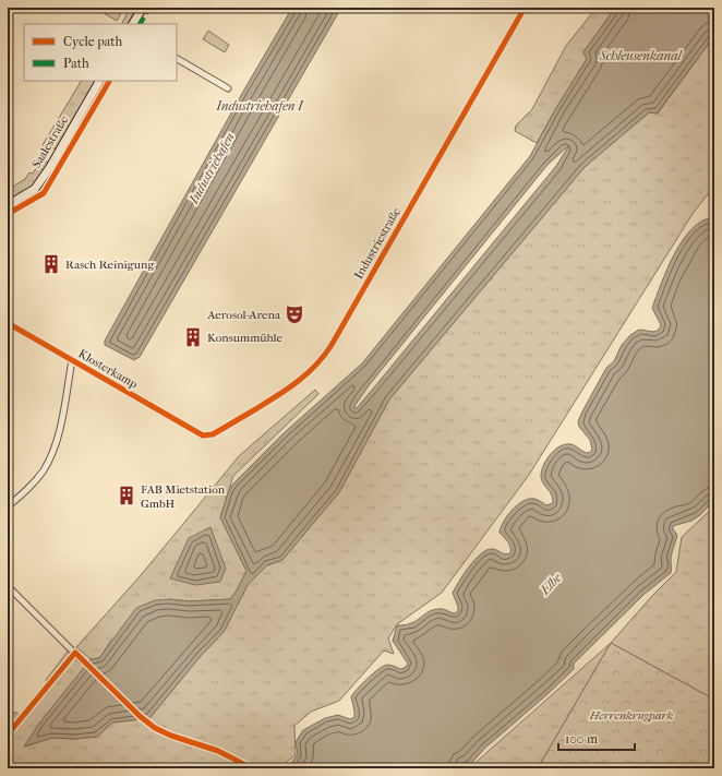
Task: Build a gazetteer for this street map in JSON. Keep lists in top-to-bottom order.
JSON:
{
  "streets": {
    "main road": ["Saalestraße"],
    "street": ["Industriestraße", "Klosterkamp"]
  },
  "crossings": [
    ["Industriestraße", "Klosterkamp"]
  ],
  "water": [
    "Schleusenkanal",
    "Industriehafen I",
    "Industriehafen",
    "Elbe"
  ],
  "parks": ["Herrenkrugpark"],
  "places": {
    "building": ["Rasch Reinigung", "Konsummühle", "FAB Mietstation GmbH"],
    "theatre": ["Aerosol-Arena"]
  },
  "legend": ["Cycle path", "Path"],
  "scale_bar": "100 m"
}
